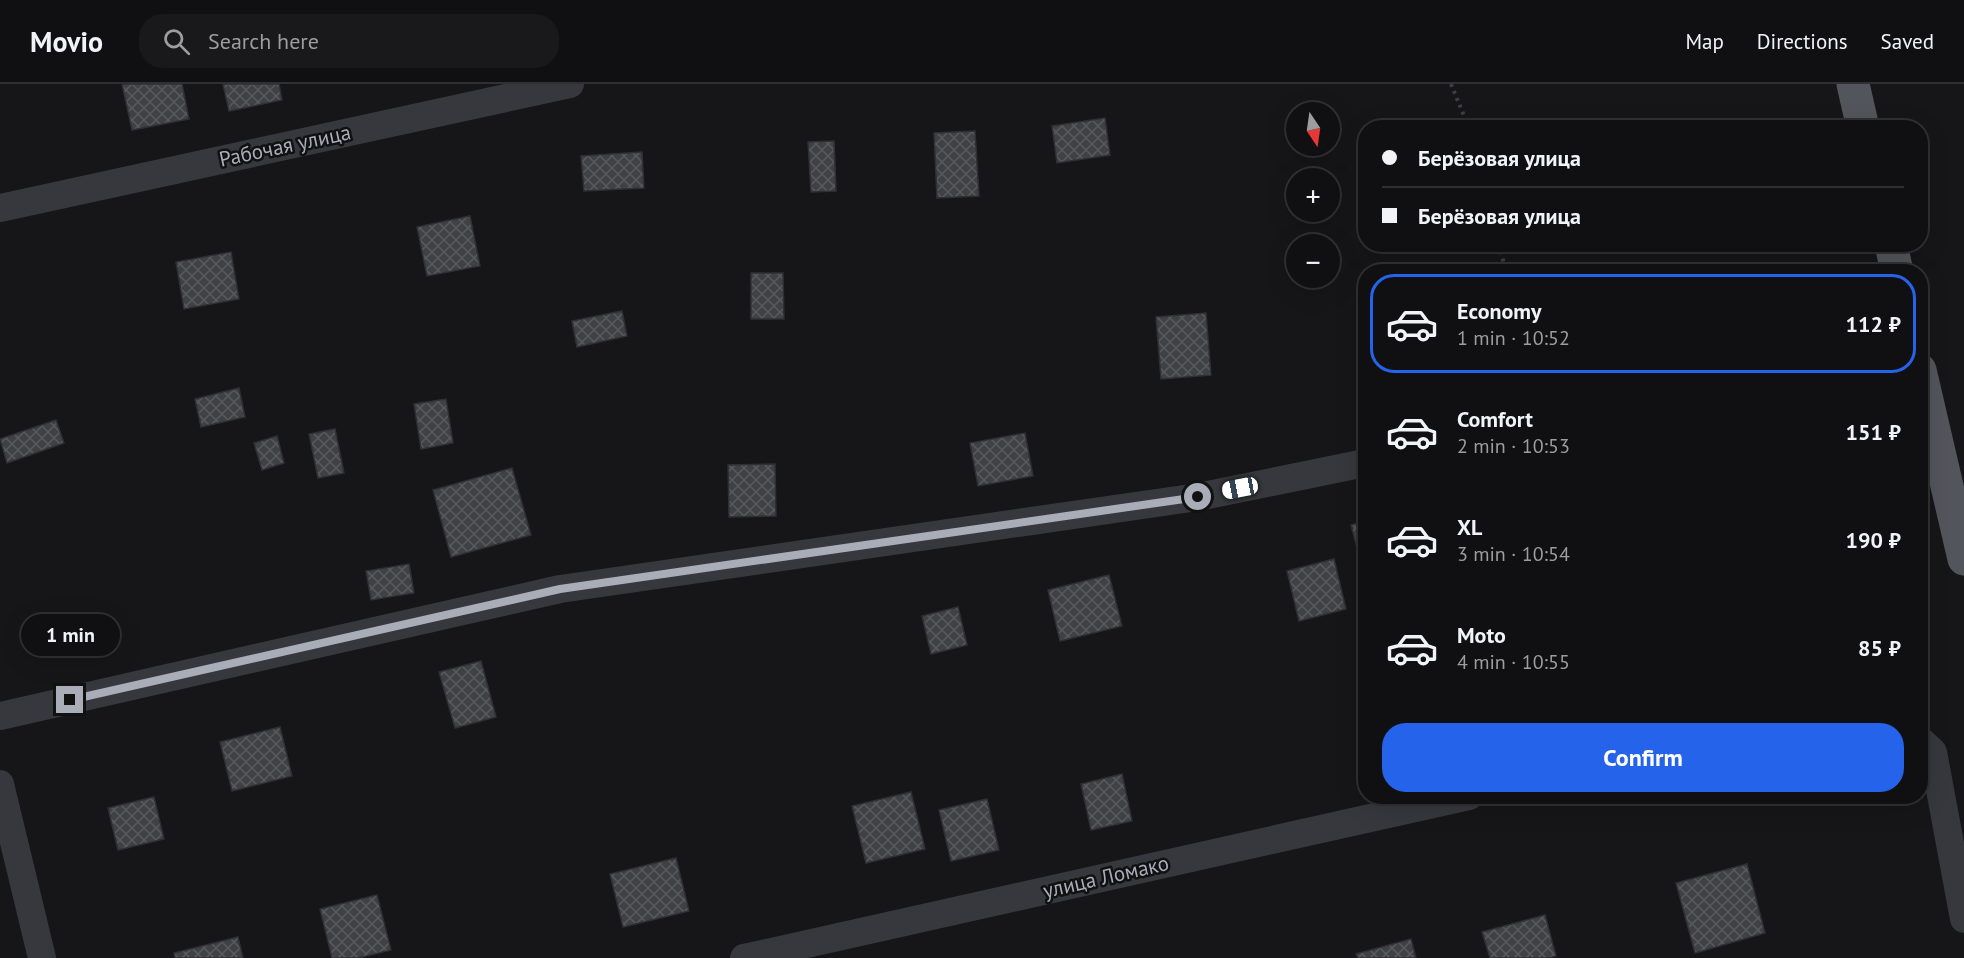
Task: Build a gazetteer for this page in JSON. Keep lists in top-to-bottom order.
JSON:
{
  "streets": {
    "street": ["Рабочая улица", "улица Ломако"]
  },
  "north": "bottom",
  "page": {
    "header": "Movio",
    "search": "Search here",
    "nav": ["Map", "Directions", "Saved"],
    "map_buttons": ["+", "−"],
    "banner": ["Берёзовая улица", "Берёзовая улица"],
    "list": [
      {
        "name": "Economy",
        "note": "1 min · 10:52",
        "value": "112 ₽"
      },
      {
        "name": "Comfort",
        "note": "2 min · 10:53",
        "value": "151 ₽"
      },
      {
        "name": "XL",
        "note": "3 min · 10:54",
        "value": "190 ₽"
      },
      {
        "name": "Moto",
        "note": "4 min · 10:55",
        "value": "85 ₽"
      }
    ],
    "bubble": "1 min",
    "buttons": "Confirm"
  }
}
